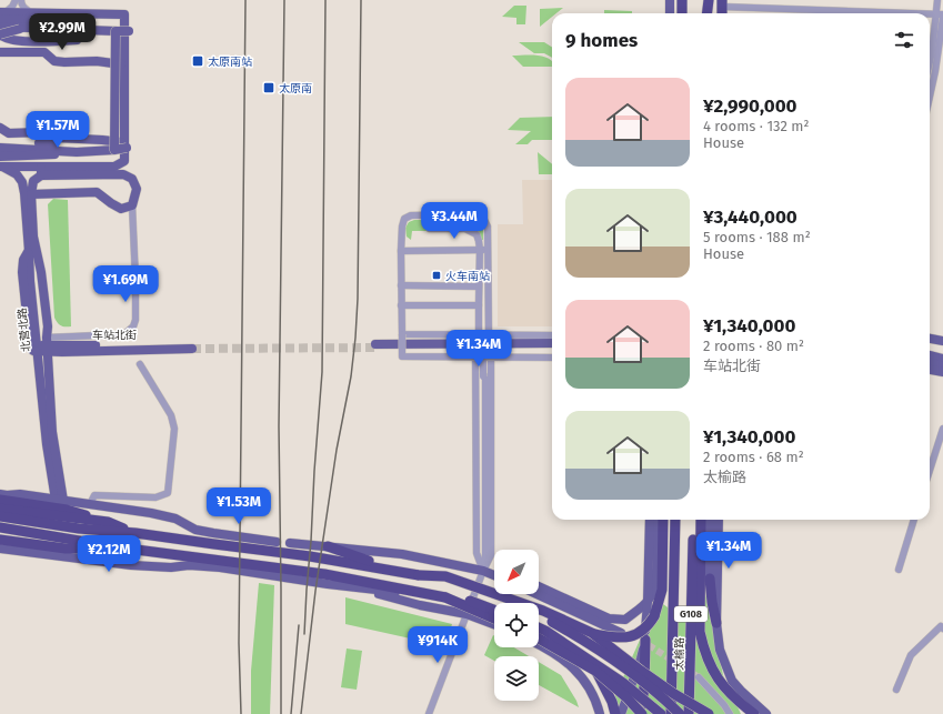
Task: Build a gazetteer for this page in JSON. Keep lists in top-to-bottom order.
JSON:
{
  "streets": {
    "highway": ["G108", "太榆路"],
    "main road": ["北营北路", "车站北街"]
  },
  "crossings": [
    ["北营北路", "车站北街"]
  ],
  "places": {
    "transit": ["太原南站", "太原南", "火车南站"]
  },
  "north": "bottom left",
  "page": {
    "price": [
      "¥2.99M",
      "¥1.57M",
      "¥3.44M",
      "¥1.69M",
      "¥1.34M",
      "¥1.53M",
      "¥1.34M",
      "¥2.12M",
      "¥914K"
    ],
    "heading": "9 homes",
    "list": [
      {
        "name": "¥2,990,000",
        "note": "4 rooms · 132 m² · House"
      },
      {
        "name": "¥3,440,000",
        "note": "5 rooms · 188 m² · House"
      },
      {
        "name": "¥1,340,000",
        "note": "2 rooms · 80 m² · 车站北街"
      },
      {
        "name": "¥1,340,000",
        "note": "2 rooms · 68 m² · 太榆路"
      }
    ]
  }
}
